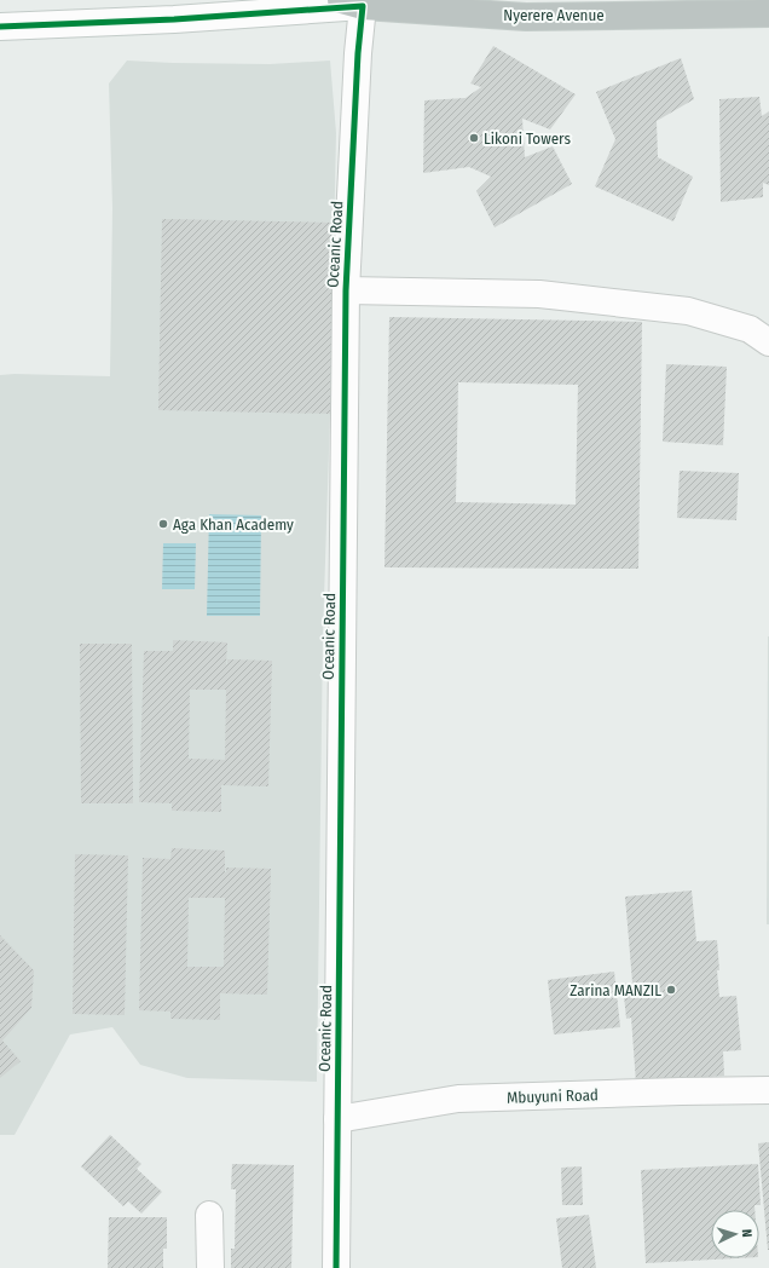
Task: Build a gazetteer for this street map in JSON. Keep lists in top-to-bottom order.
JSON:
{
  "streets": {
    "highway": ["Nyerere Avenue"],
    "street": ["Oceanic Road", "Mbuyuni Road"]
  },
  "crossings": [
    ["Nyerere Avenue", "Oceanic Road"],
    ["Oceanic Road", "Mbuyuni Road"]
  ],
  "places": ["Likoni Towers", "Aga Khan Academy", "Zarina MANZIL"],
  "north": "right"
}
